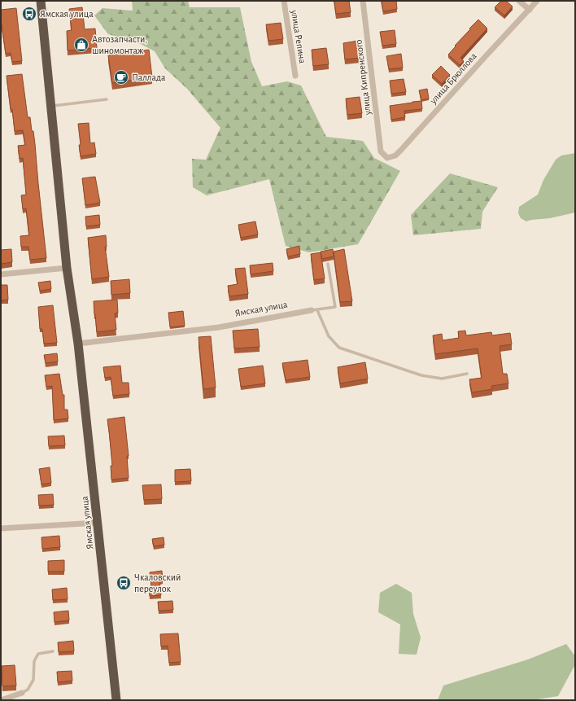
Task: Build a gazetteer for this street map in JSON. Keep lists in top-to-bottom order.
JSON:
{
  "streets": {
    "highway": ["Ямская улица"],
    "street": ["улица Репина", "улица Кипренского", "улица Брюллова"]
  },
  "crossings": [
    ["улица Кипренского", "улица Брюллова"]
  ],
  "places": {
    "bus stop": ["Ямская улица", "Чкаловский переулок"],
    "shop": ["Автозапчасти, шиномонтаж"],
    "cafe": ["Паллада"]
  }
}
